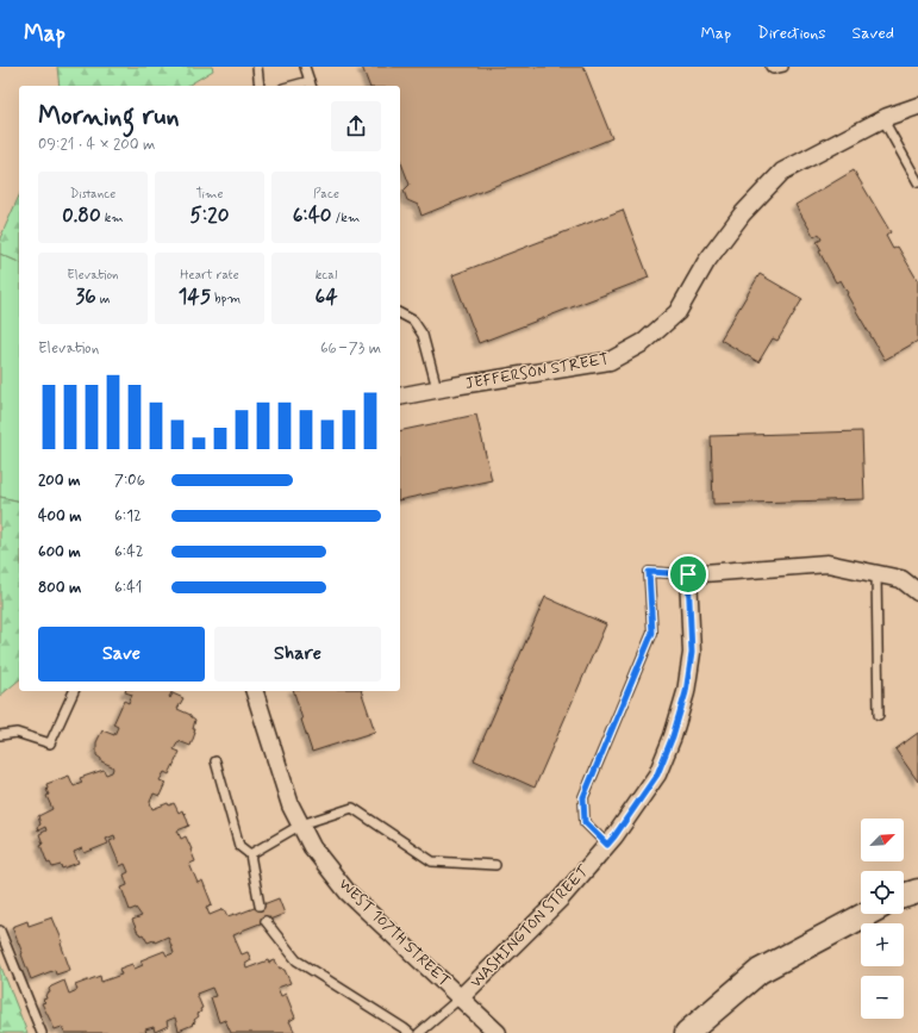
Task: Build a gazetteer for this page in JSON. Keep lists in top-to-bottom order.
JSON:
{
  "streets": {
    "street": ["JEFFERSON STREET", "WASHINGTON STREET", "WEST 107TH STREET"]
  },
  "crossings": [
    ["WASHINGTON STREET", "WEST 107TH STREET"]
  ],
  "north": "top right",
  "page": {
    "header": "Map",
    "nav": ["Map", "Directions", "Saved"],
    "heading": ["Morning run", "09:21 · 4 × 200 m"],
    "stats": [
      ["Distance", "0.80 km"],
      ["Time", "5:20"],
      ["Pace", "6:40 /km"],
      ["Elevation", "36 m"],
      ["Heart rate", "145 bpm"],
      ["kcal", "64"]
    ],
    "chart": ["Elevation", "66–73 m"],
    "list": [
      {
        "name": "200 m",
        "note": "7:06"
      },
      {
        "name": "400 m",
        "note": "6:12"
      },
      {
        "name": "600 m",
        "note": "6:42"
      },
      {
        "name": "800 m",
        "note": "6:41"
      }
    ],
    "buttons": ["Save", "Share"],
    "map_buttons": ["+", "−"]
  }
}
